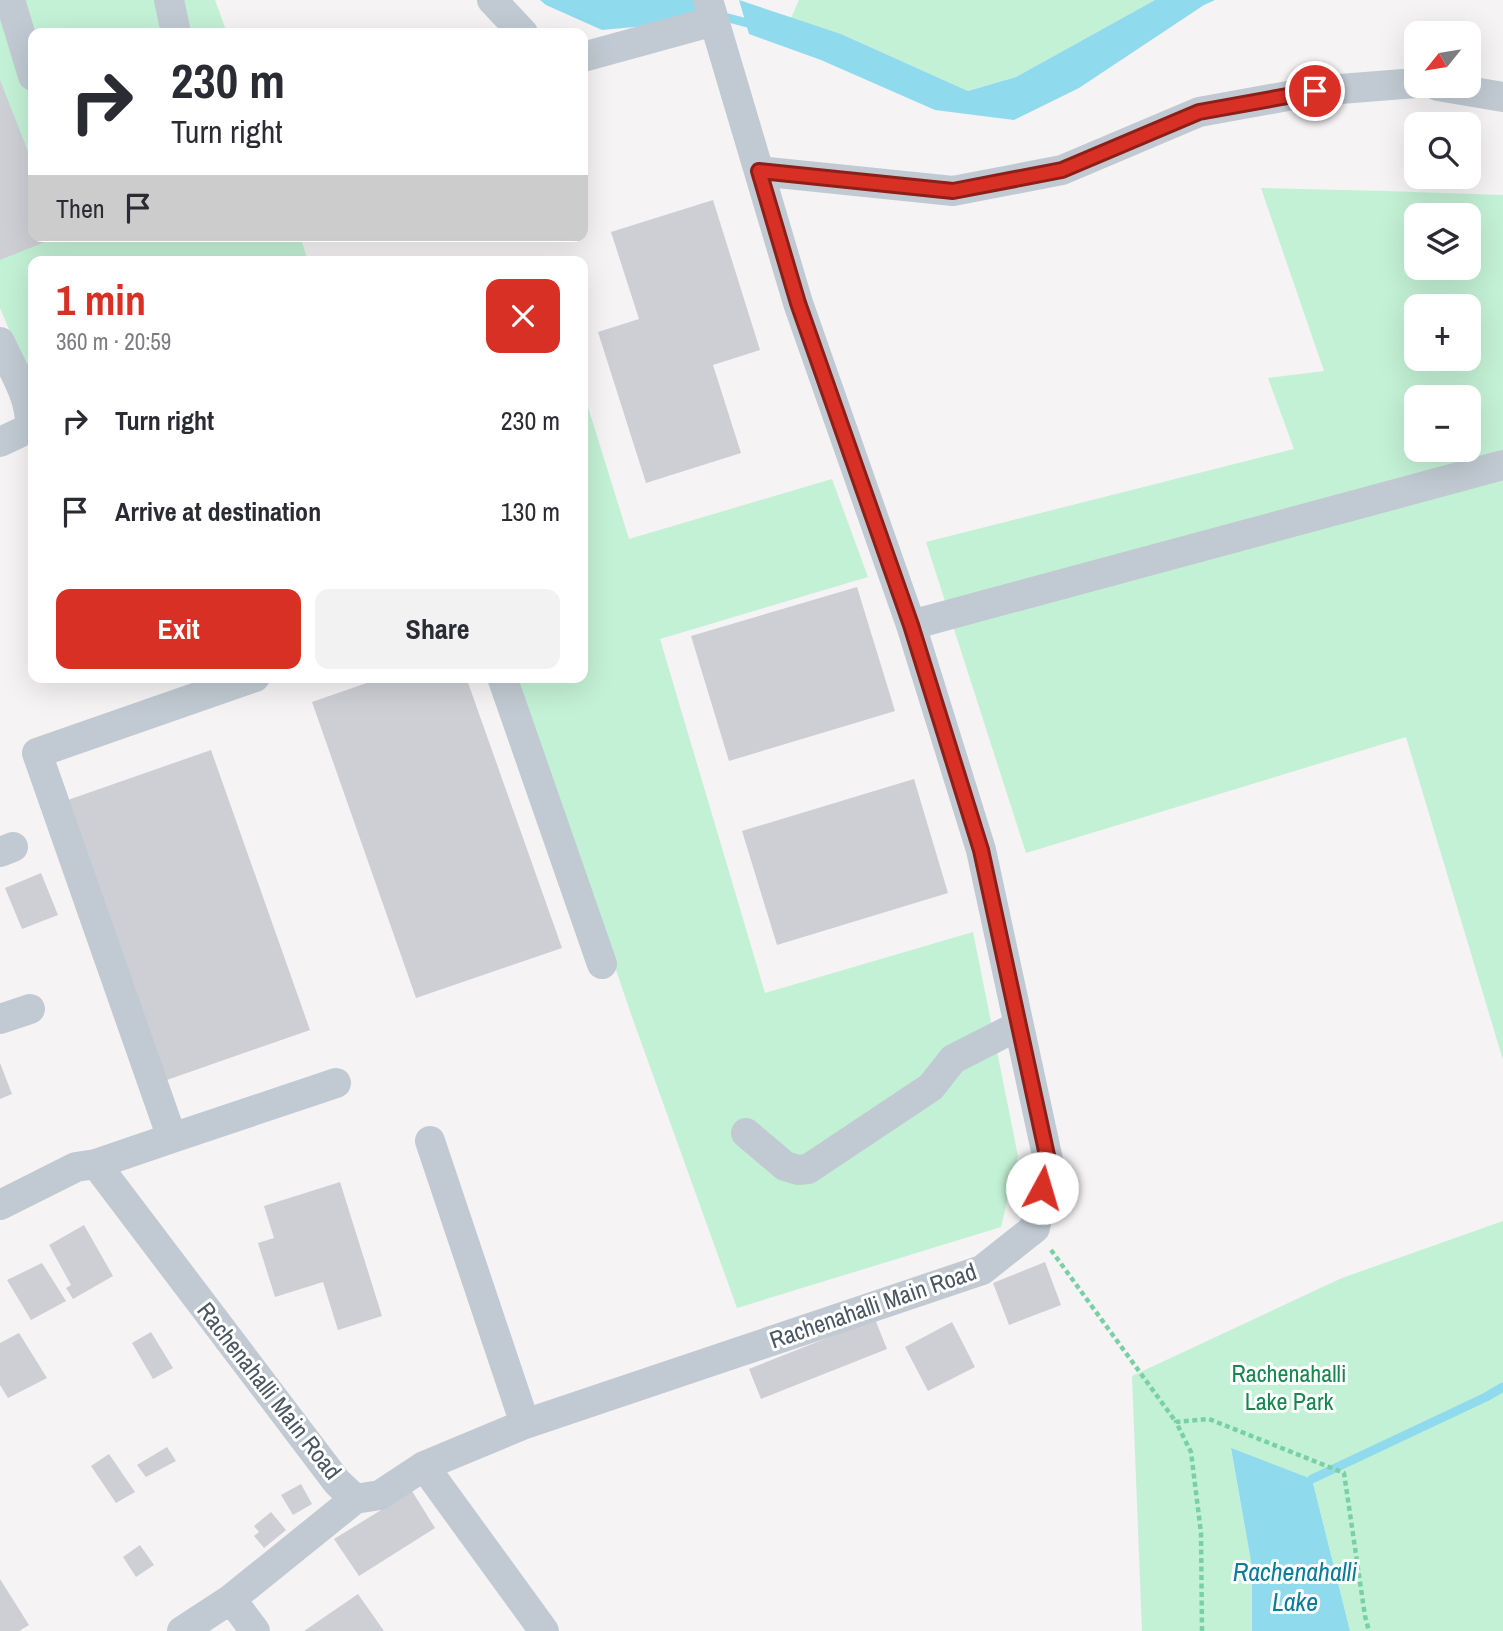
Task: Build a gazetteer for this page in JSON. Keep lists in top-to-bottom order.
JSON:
{
  "streets": {
    "street": ["Rachenahalli Main Road"]
  },
  "water": ["Rachenahalli Lake"],
  "parks": ["Rachenahalli Lake Park"],
  "north": "bottom left",
  "page": {
    "map_buttons": ["+", "−"],
    "turn": ["230 m", "Turn right"],
    "then": "Then",
    "heading": ["1 min", "360 m · 20:59"],
    "list": [
      {
        "name": "Turn right",
        "value": "230 m"
      },
      {
        "name": "Arrive at destination",
        "value": "130 m"
      }
    ],
    "buttons": ["Exit", "Share"]
  }
}
